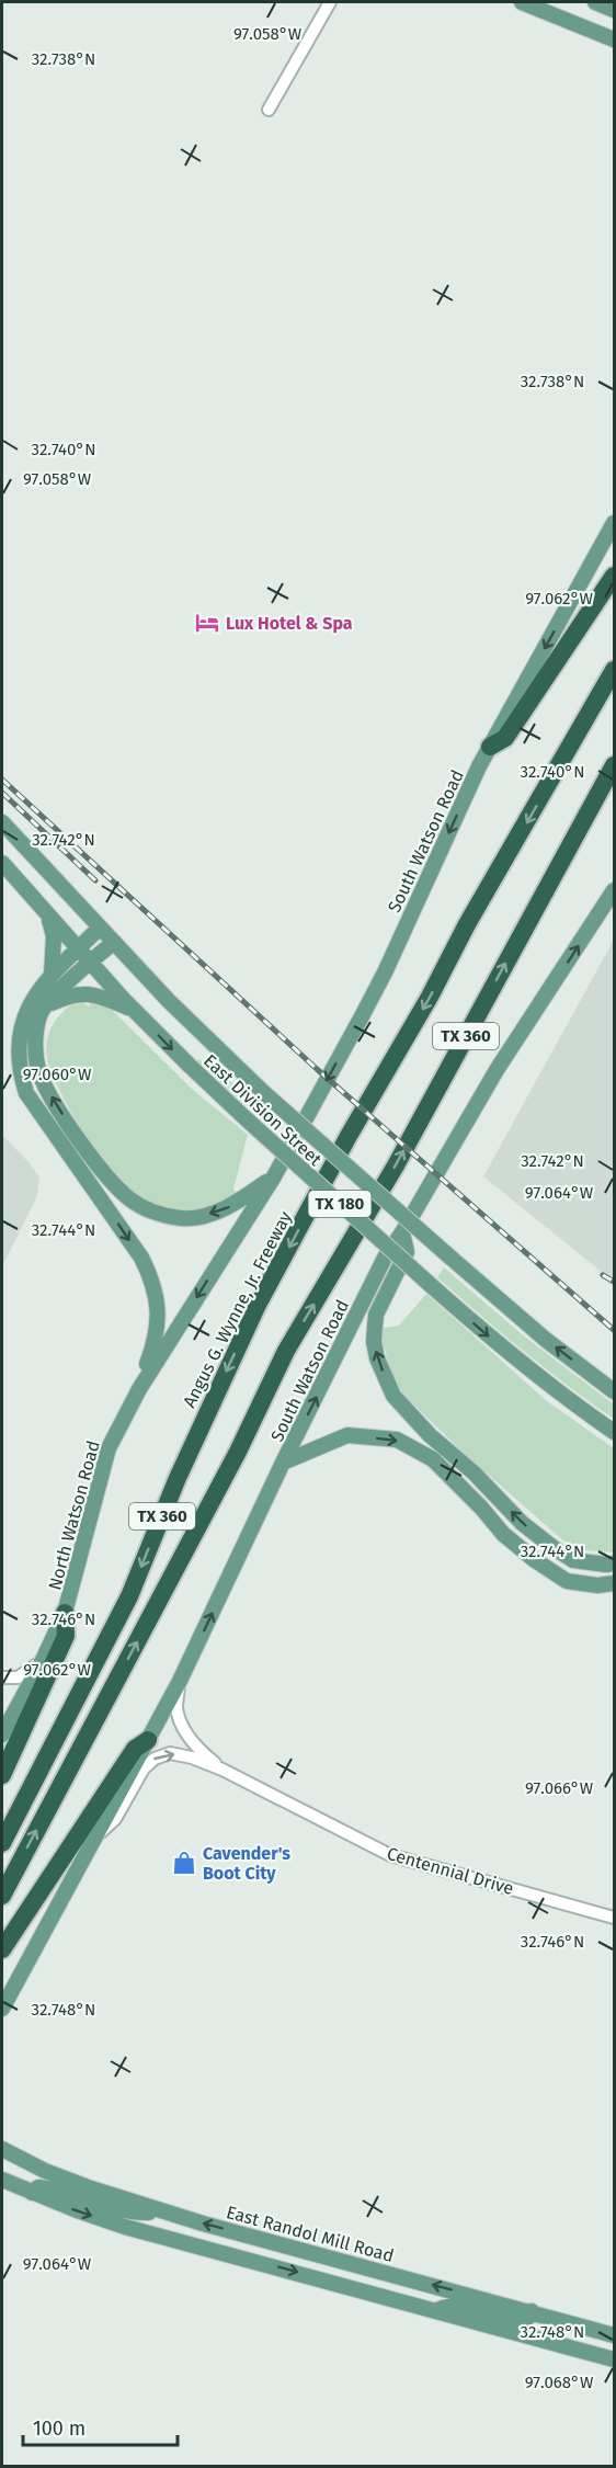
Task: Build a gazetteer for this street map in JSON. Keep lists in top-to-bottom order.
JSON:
{
  "streets": {
    "highway": ["TX 360", "Angus G. Wynne, Jr. Freeway"],
    "main road": [
      "South Watson Road",
      "East Division Street",
      "TX 180",
      "North Watson Road",
      "East Randol Mill Road"
    ],
    "street": ["Centennial Drive"]
  },
  "crossings": [
    ["South Watson Road", "North Watson Road"]
  ],
  "one_way": ["North Watson Road"],
  "places": {
    "hotel": ["Lux Hotel & Spa"],
    "shop": ["Cavender's Boot City"]
  },
  "scale_bar": "100 m",
  "coordinates": [
    "97.058°W",
    "32.738°N",
    "32.740°N",
    "97.062°W",
    "32.742°N",
    "97.060°W",
    "97.064°W",
    "32.744°N",
    "32.746°N",
    "97.066°W",
    "32.748°N",
    "97.068°W"
  ]
}
